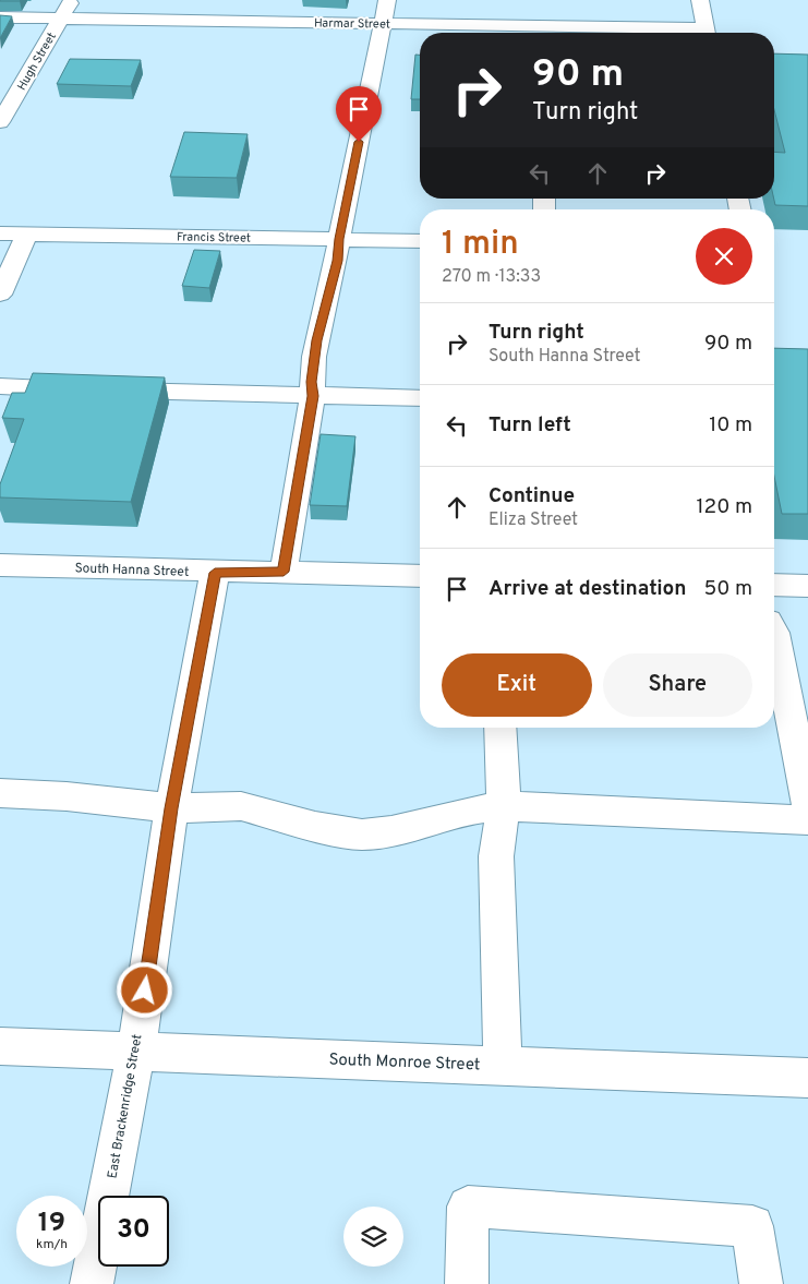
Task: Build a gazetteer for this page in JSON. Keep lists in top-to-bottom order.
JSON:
{
  "streets": {
    "street": [
      "Harmar Street",
      "Hugh Street",
      "Francis Street",
      "South Hanna Street",
      "South Monroe Street",
      "East Brackenridge Street"
    ]
  },
  "crossings": [
    ["Harmar Street", "Hugh Street"],
    ["South Hanna Street", "East Brackenridge Street"],
    ["South Monroe Street", "East Brackenridge Street"]
  ],
  "page": {
    "turn": ["90 m", "Turn right"],
    "heading": ["1 min", "270 m · 13:33"],
    "list": [
      {
        "name": "Turn right",
        "note": "South Hanna Street",
        "value": "90 m"
      },
      {
        "name": "Turn left",
        "value": "10 m"
      },
      {
        "name": "Continue",
        "note": "Eliza Street",
        "value": "120 m"
      },
      {
        "name": "Arrive at destination",
        "value": "50 m"
      }
    ],
    "buttons": ["Exit", "Share"],
    "speed": "19 km/h",
    "limit": "30"
  }
}
